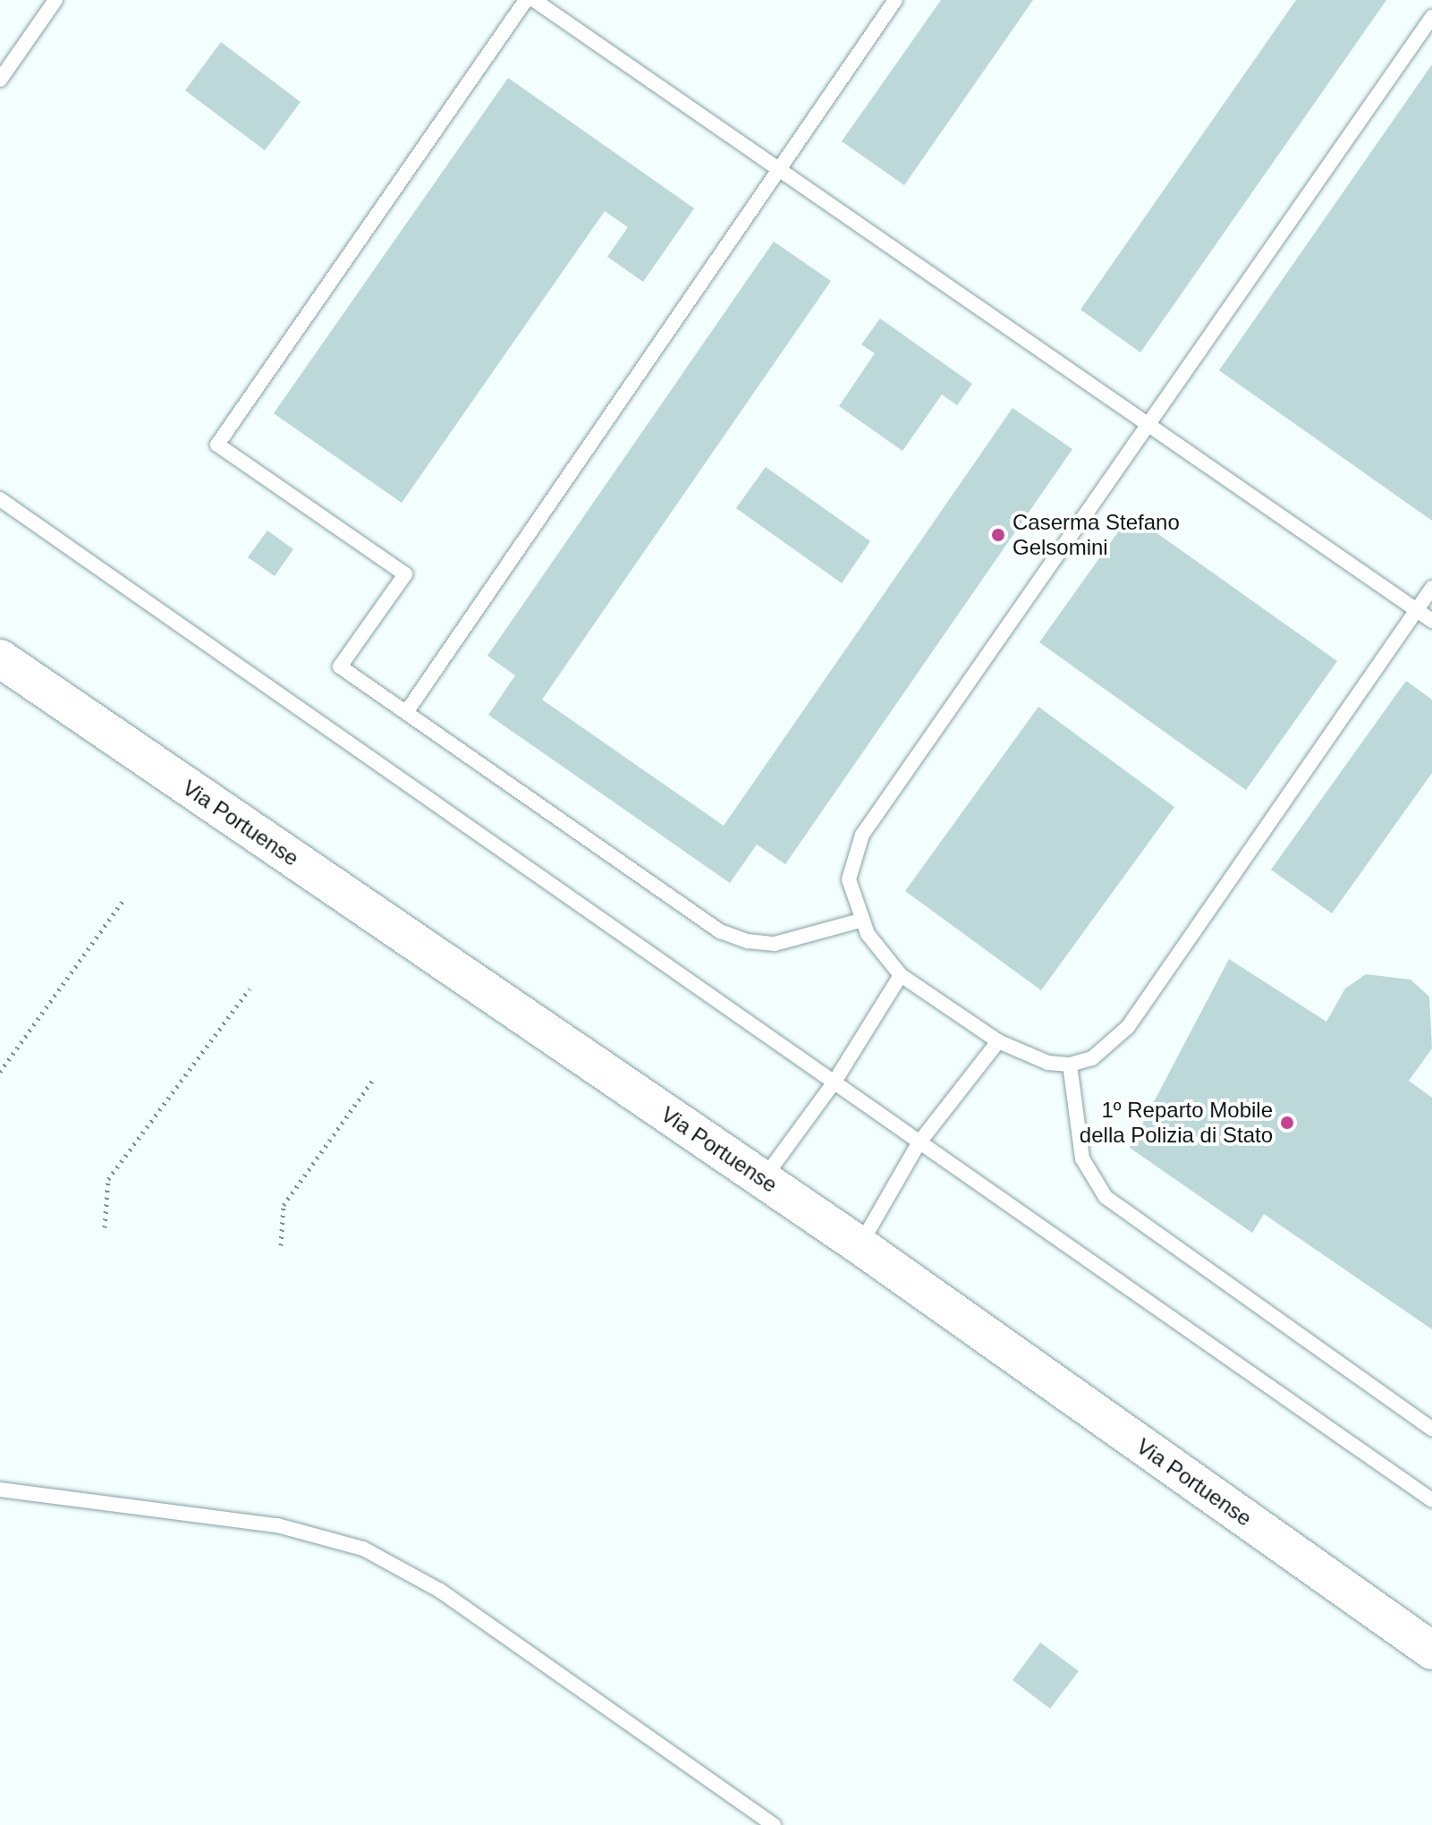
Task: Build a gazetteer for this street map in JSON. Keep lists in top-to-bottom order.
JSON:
{
  "streets": {
    "street": ["Via Portuense"]
  },
  "places": ["Caserma Stefano Gelsomini", "1º Reparto Mobile della Polizia di Stato"]
}
